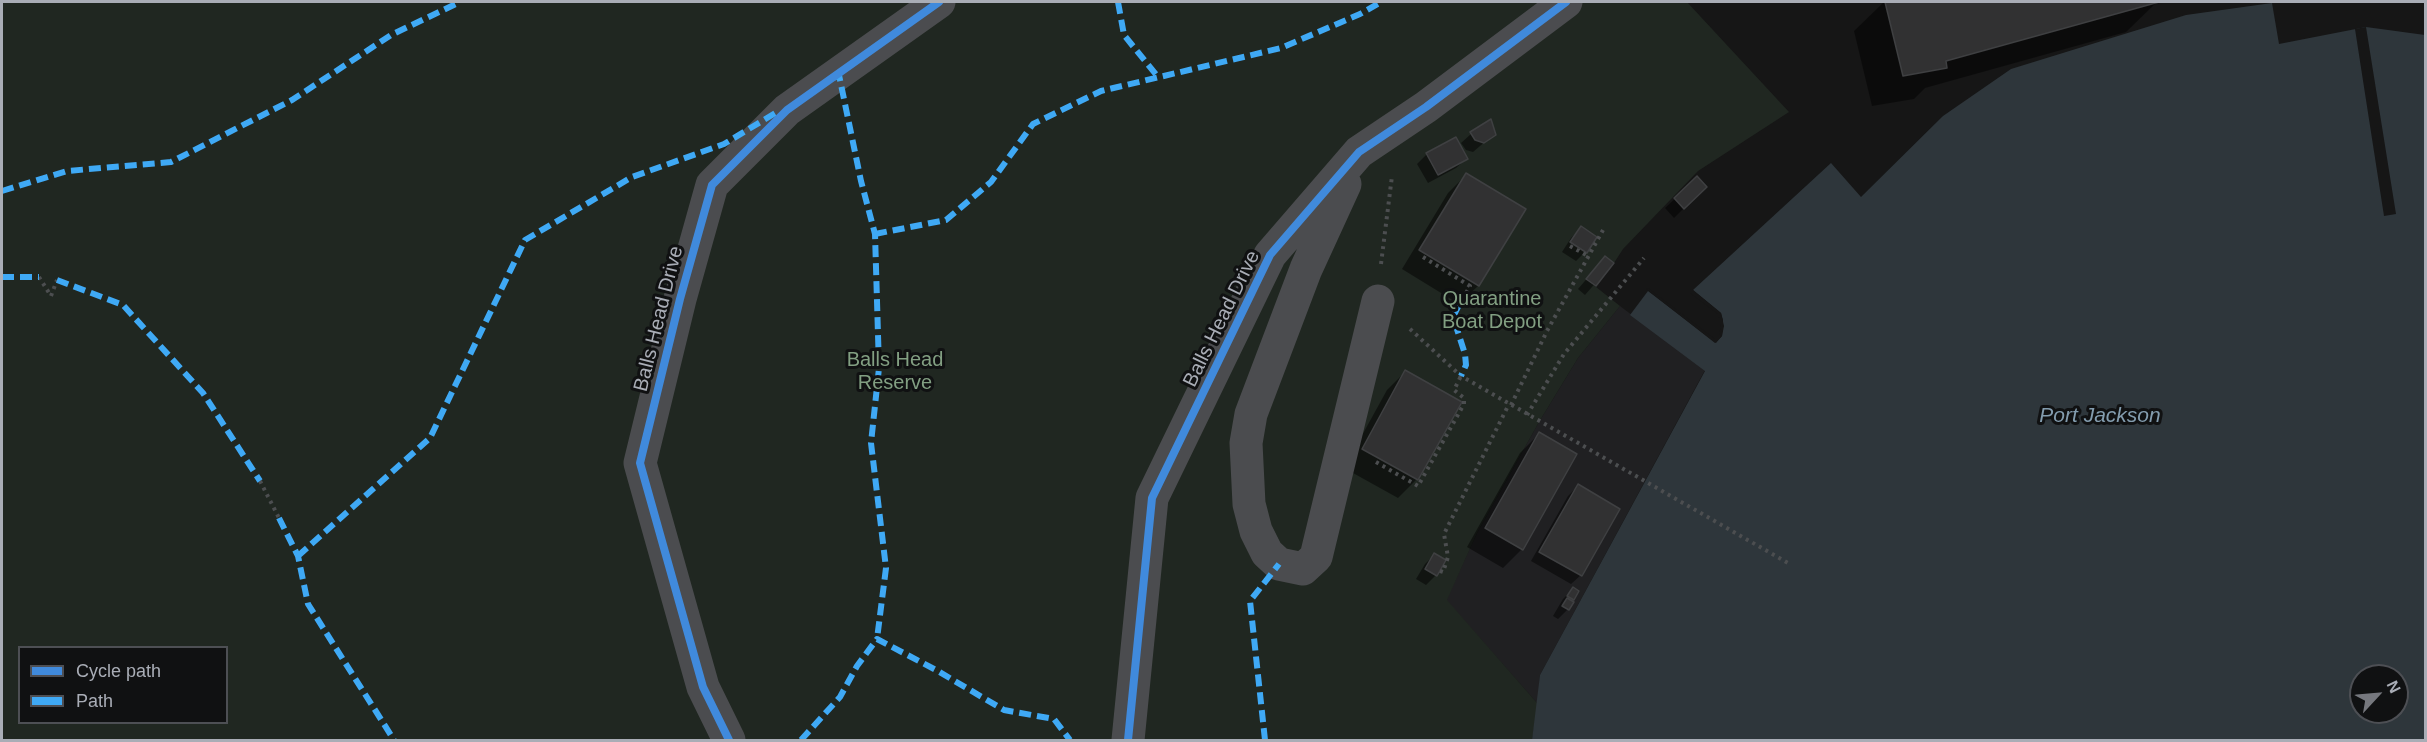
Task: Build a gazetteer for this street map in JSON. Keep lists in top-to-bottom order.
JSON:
{
  "streets": {
    "street": ["Balls Head Drive"]
  },
  "water": ["Port Jackson"],
  "parks": ["Quarantine Boat Depot", "Balls Head Reserve"],
  "legend": ["Cycle path", "Path"],
  "north": "top right"
}
